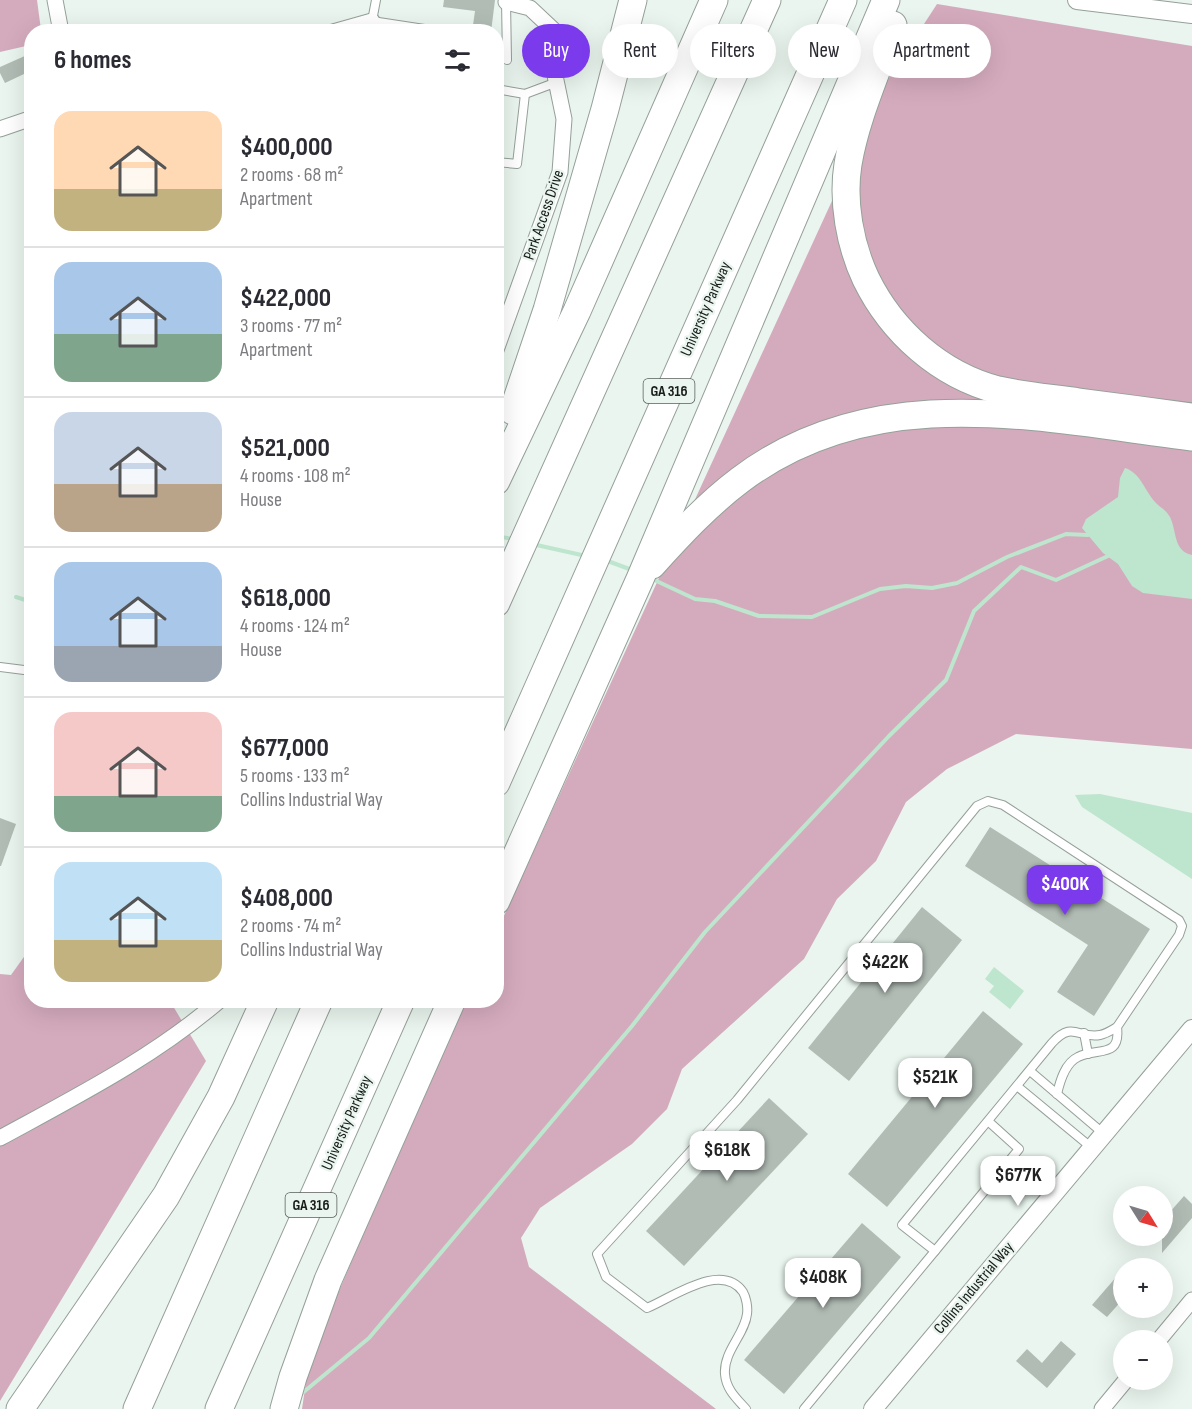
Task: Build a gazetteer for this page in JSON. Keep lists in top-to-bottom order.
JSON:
{
  "streets": {
    "highway": ["University Parkway", "GA 316"],
    "street": ["Park Access Drive", "Collins Industrial Way"]
  },
  "north": "bottom right",
  "page": {
    "chip": [
      "Buy",
      "Rent",
      "Filters",
      "New",
      "Apartment"
    ],
    "heading": "6 homes",
    "list": [
      {
        "name": "$400,000",
        "note": "2 rooms · 68 m² · Apartment"
      },
      {
        "name": "$422,000",
        "note": "3 rooms · 77 m² · Apartment"
      },
      {
        "name": "$521,000",
        "note": "4 rooms · 108 m² · House"
      },
      {
        "name": "$618,000",
        "note": "4 rooms · 124 m² · House"
      },
      {
        "name": "$677,000",
        "note": "5 rooms · 133 m² · Collins Industrial Way"
      },
      {
        "name": "$408,000",
        "note": "2 rooms · 74 m² · Collins Industrial Way"
      }
    ],
    "price": [
      "$400K",
      "$422K",
      "$521K",
      "$618K",
      "$677K",
      "$408K"
    ],
    "map_buttons": ["+", "−"]
  }
}
